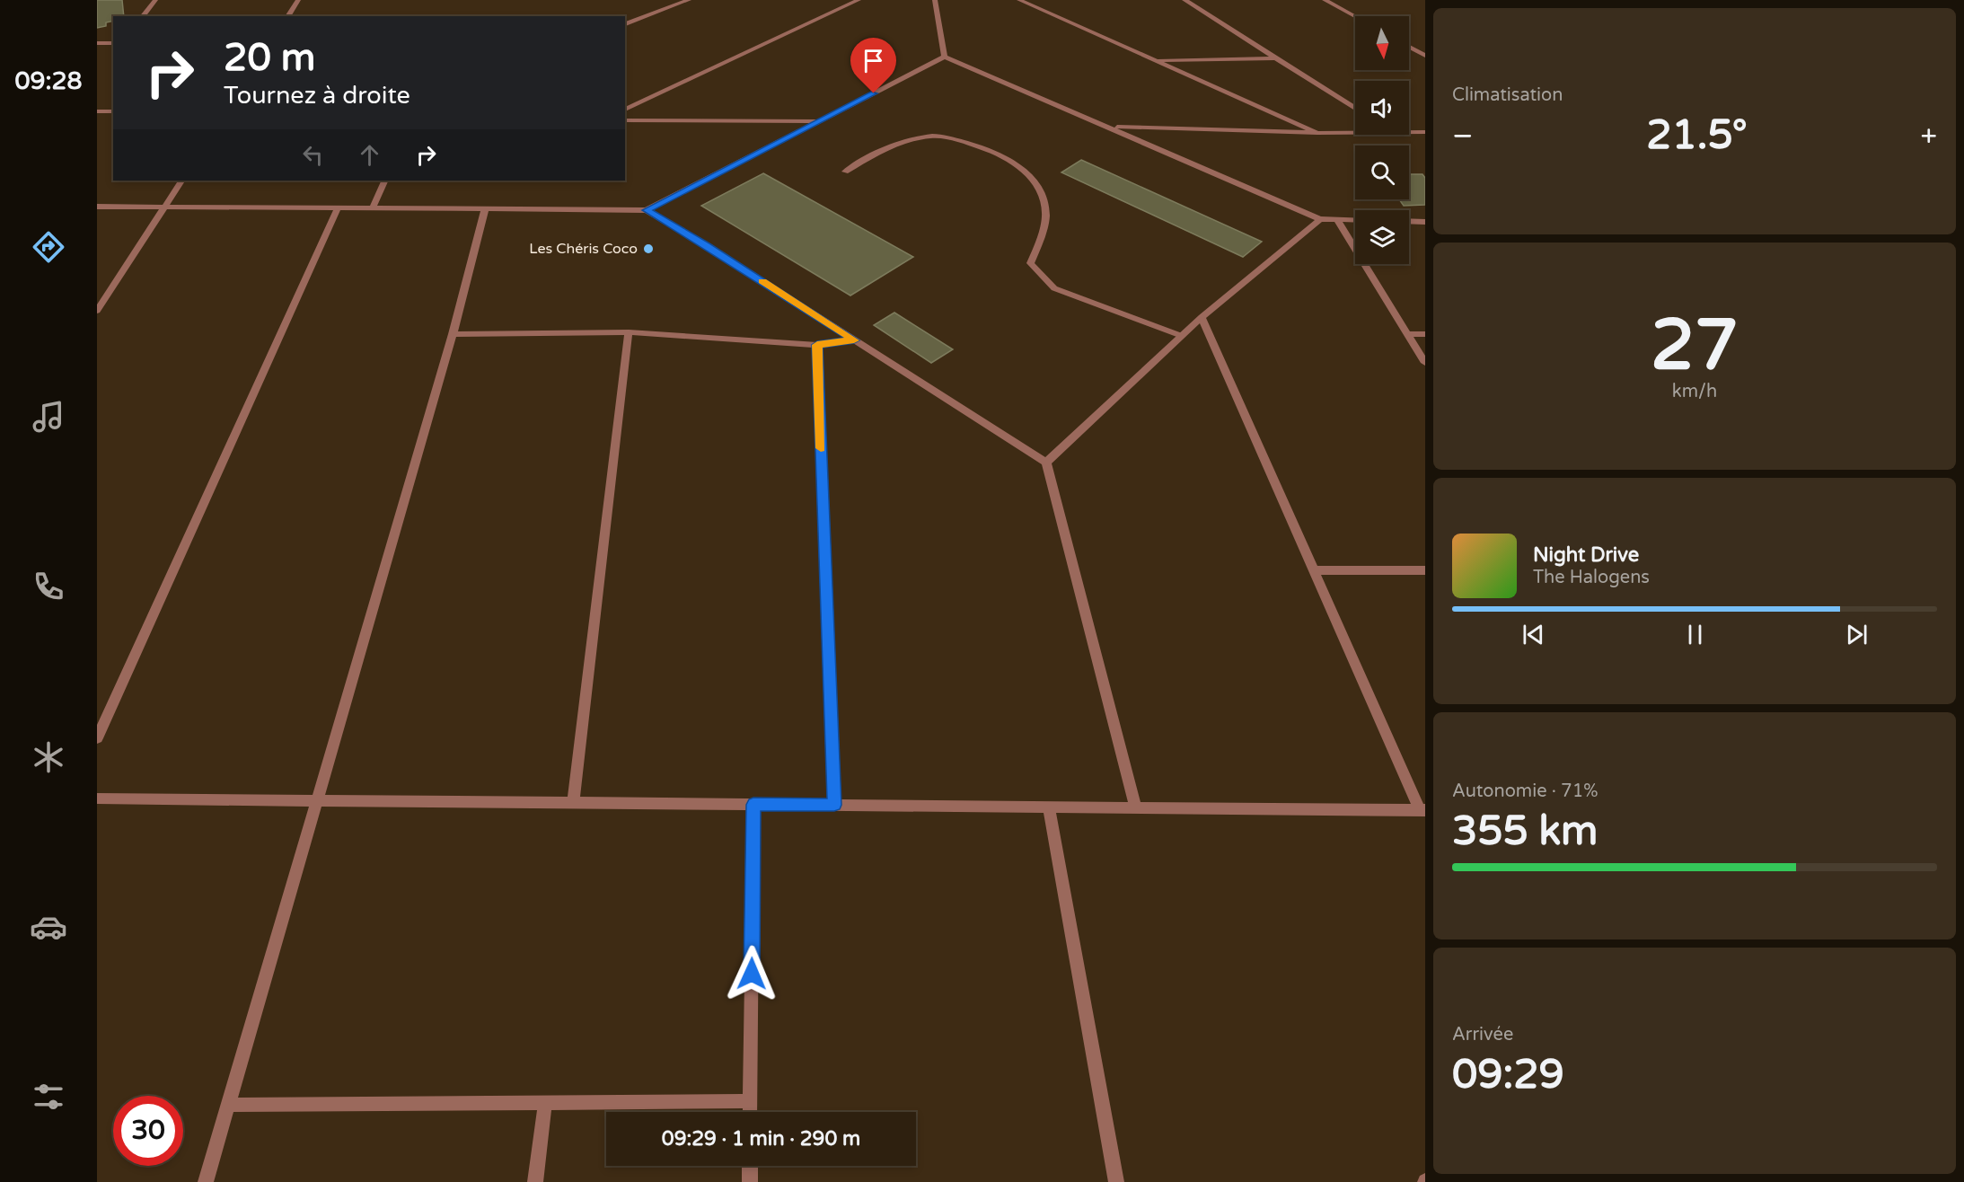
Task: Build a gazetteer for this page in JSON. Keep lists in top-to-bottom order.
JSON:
{
  "places": ["Les Chéris Coco"],
  "north": "bottom",
  "page": {
    "tabs": "09:28",
    "tile": [
      "Climatisation",
      ["27", "km/h"],
      ["Autonomie · 71%", "355 km"],
      ["Arrivée", "09:29"]
    ],
    "turn": ["20 m", "Tournez à droite"],
    "heat": ["−", "21.5°", "+"],
    "song": ["Night Drive", "The Halogens"],
    "limit": "30",
    "trip": "09:29 · 1 min · 290 m"
  }
}
